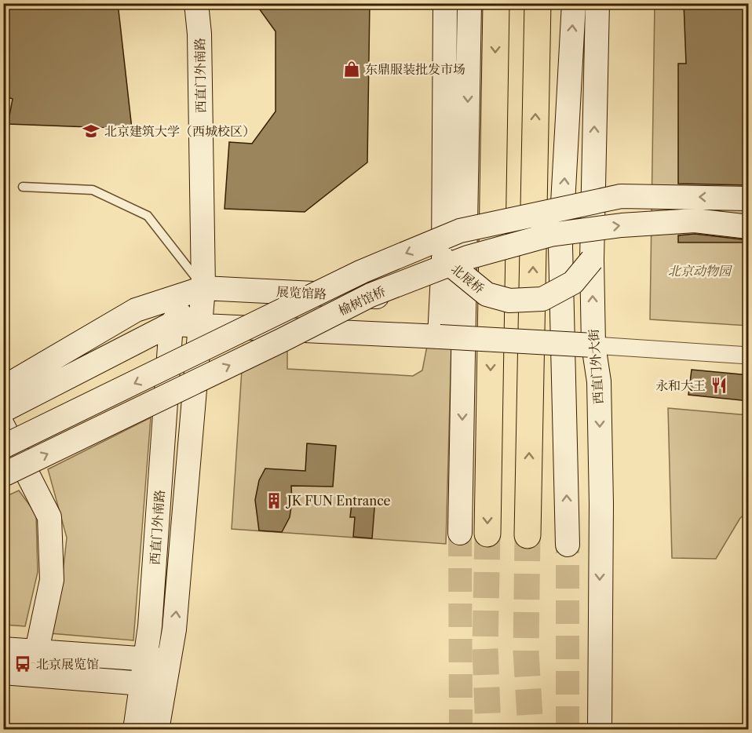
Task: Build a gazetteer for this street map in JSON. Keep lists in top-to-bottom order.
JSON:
{
  "streets": {
    "street": [
      "西直门外南路",
      "北展桥",
      "展览馆路",
      "榆树馆桥",
      "西直门外大街"
    ]
  },
  "crossings": [
    ["西直门外南路", "展览馆路"],
    ["北展桥", "展览馆路"],
    ["北展桥", "西直门外大街"]
  ],
  "parks": ["北京动物园"],
  "places": {
    "shop": ["东鼎服装批发市场"],
    "school or university": ["北京建筑大学（西城校区）"],
    "restaurant": ["永和大王"],
    "building": ["JK FUN Entrance"],
    "bus stop": ["北京展览馆"]
  }
}
